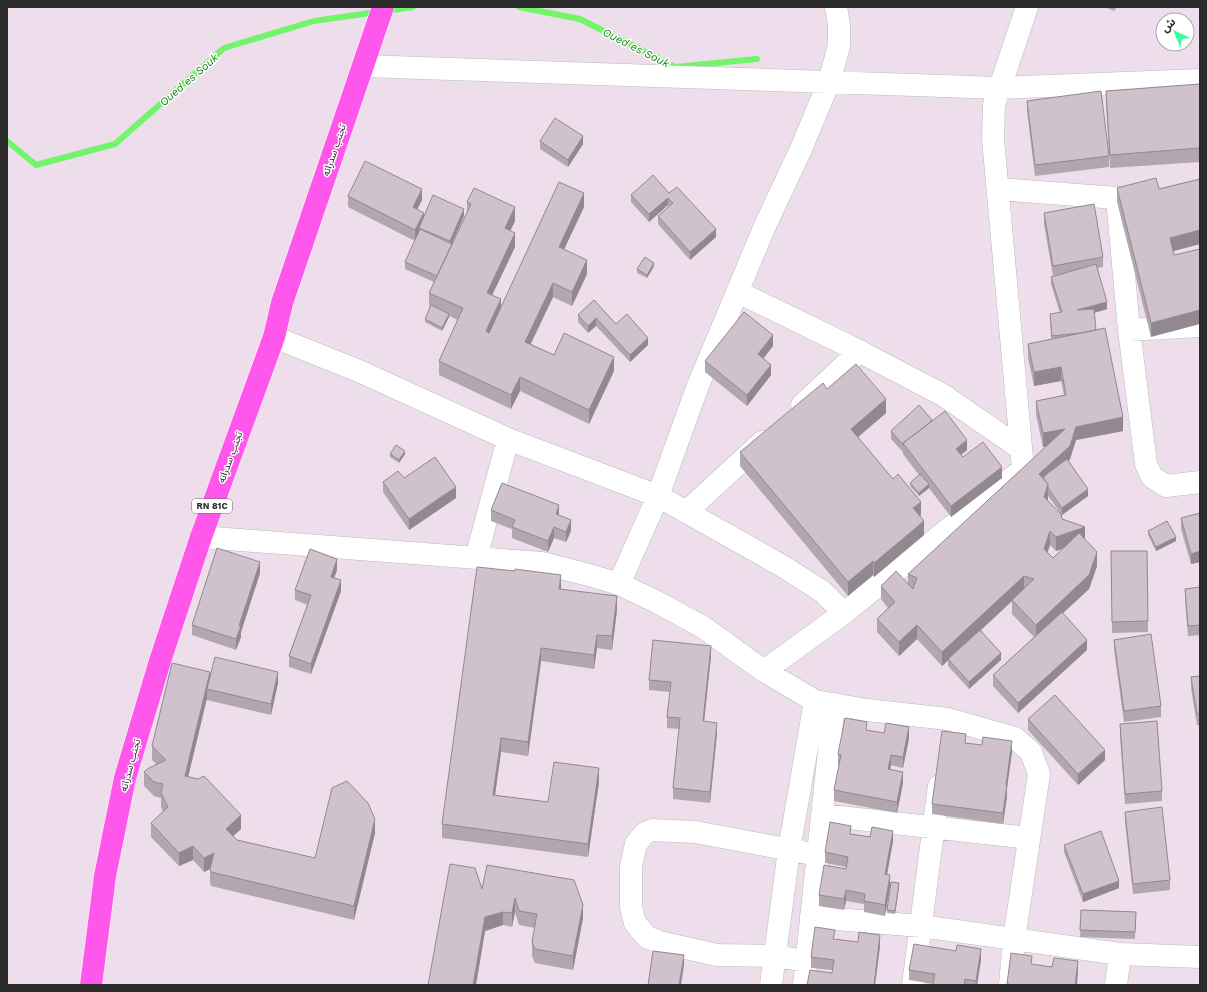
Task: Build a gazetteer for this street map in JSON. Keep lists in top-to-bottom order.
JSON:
{
  "streets": {
    "highway": ["تجنب سدراته", "RN 81C"]
  },
  "water": ["Oued es Souk"],
  "north": "top left"
}
